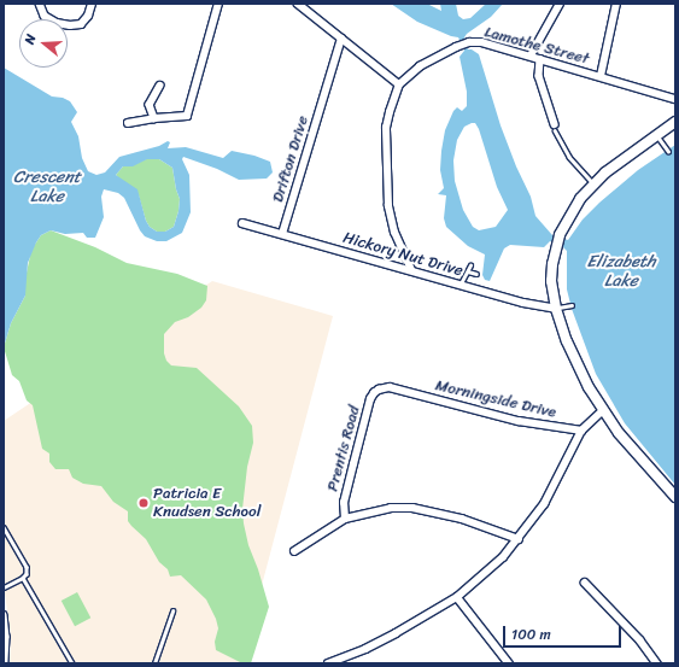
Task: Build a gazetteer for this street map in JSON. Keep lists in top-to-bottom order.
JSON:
{
  "streets": {
    "street": [
      "Lamothe Street",
      "Drifton Drive",
      "Hickory Nut Drive",
      "Morningside Drive",
      "Prentis Road"
    ]
  },
  "crossings": [
    ["Drifton Drive", "Hickory Nut Drive"],
    ["Morningside Drive", "Prentis Road"]
  ],
  "water": ["Crescent Lake", "Elizabeth Lake"],
  "places": ["Patricia E Knudsen School"],
  "scale_bar": "100 m",
  "north": "left"
}
